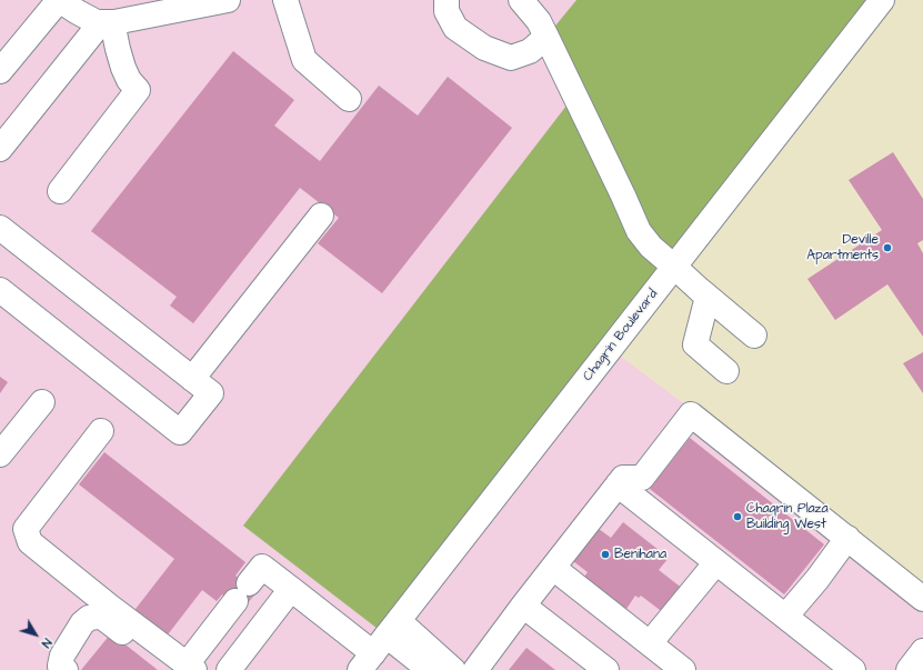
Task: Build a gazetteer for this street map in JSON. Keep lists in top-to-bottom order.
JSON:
{
  "streets": {
    "main road": ["Chagrin Boulevard"]
  },
  "places": ["Deville Apartments", "Chagrin Plaza Building West", "Benihana"],
  "north": "bottom right"
}
